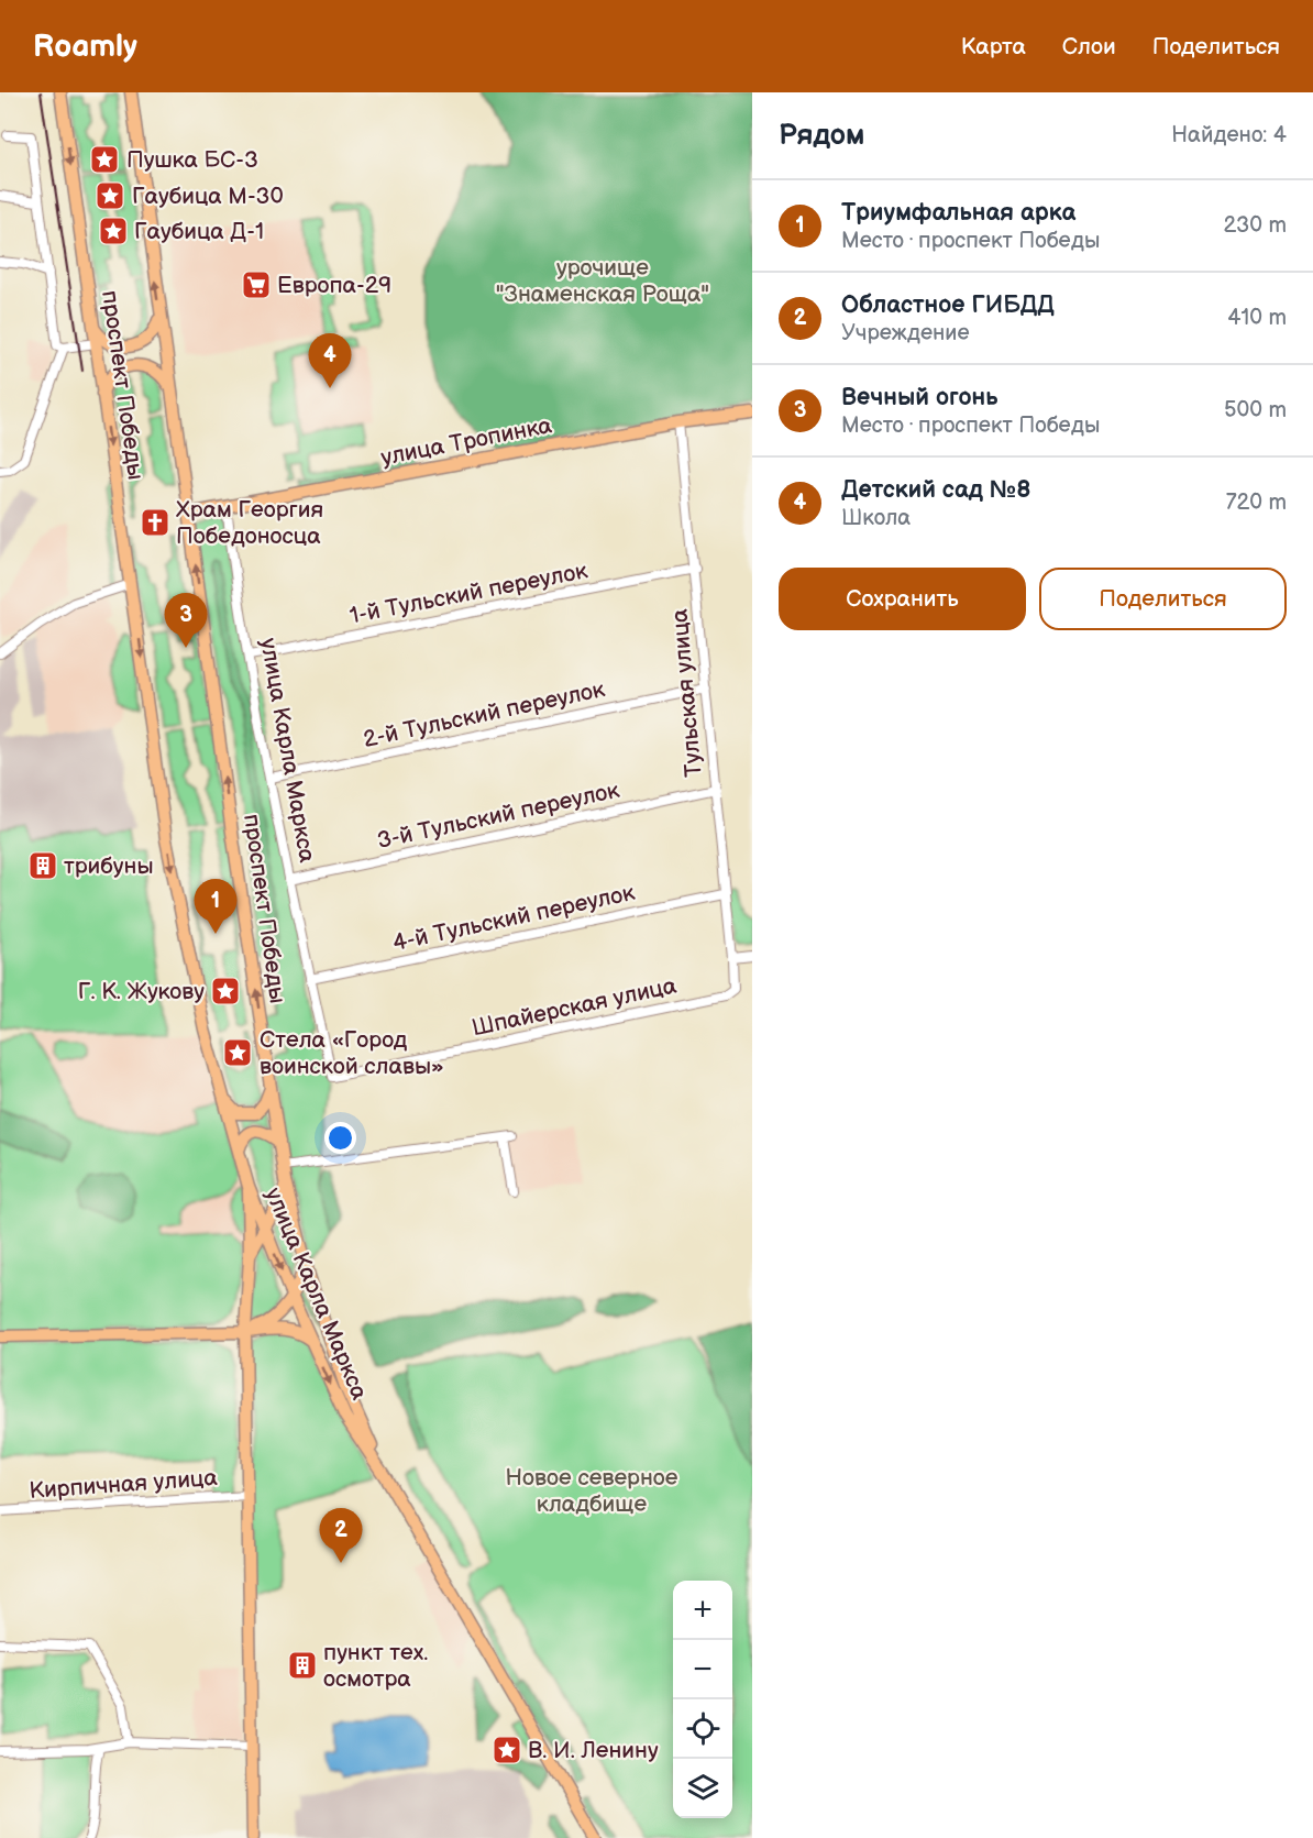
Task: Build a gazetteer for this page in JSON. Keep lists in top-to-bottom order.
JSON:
{
  "streets": {
    "main road": ["проспект Победы", "улица Тропинка", "улица Карла Маркса"],
    "street": [
      "1-й Тульский переулок",
      "Тульская улица",
      "2-й Тульский переулок",
      "3-й Тульский переулок",
      "4-й Тульский переулок",
      "Шпайерская улица",
      "Кирпичная улица"
    ]
  },
  "crossings": [
    ["проспект Победы", "улица Тропинка"],
    ["проспект Победы", "улица Карла Маркса"],
    ["улица Тропинка", "Тульская улица"],
    ["улица Тропинка", "улица Карла Маркса"],
    ["1-й Тульский переулок", "Тульская улица"],
    ["1-й Тульский переулок", "улица Карла Маркса"],
    ["Тульская улица", "2-й Тульский переулок"],
    ["Тульская улица", "3-й Тульский переулок"],
    ["Тульская улица", "4-й Тульский переулок"],
    ["Тульская улица", "Шпайерская улица"],
    ["2-й Тульский переулок", "улица Карла Маркса"],
    ["улица Карла Маркса", "3-й Тульский переулок"],
    ["улица Карла Маркса", "4-й Тульский переулок"],
    ["улица Карла Маркса", "Шпайерская улица"],
    ["улица Карла Маркса", "Кирпичная улица"]
  ],
  "parks": ["урочище \"Знаменская Роща\"", "Новое северное кладбище"],
  "places": {
    "place": [
      "Пушка БС-3",
      "Гаубица М-30",
      "Гаубица Д-1",
      "Г. К. Жукову",
      "Стела «Город воинской славы»",
      "В. И. Ленину"
    ],
    "supermarket": ["Европа-29"],
    "church": ["Храм Георгия Победоносца"],
    "building": ["трибуны", "пункт тех. осмотра"]
  },
  "page": {
    "header": "Roamly",
    "nav": ["Карта", "Слои", "Поделиться"],
    "heading": ["Рядом", "Найдено: 4"],
    "list": [
      {
        "mark": "1",
        "name": "Триумфальная арка",
        "note": "Место · проспект Победы",
        "value": "230 m"
      },
      {
        "mark": "2",
        "name": "Областное ГИБДД",
        "note": "Учреждение",
        "value": "410 m"
      },
      {
        "mark": "3",
        "name": "Вечный огонь",
        "note": "Место · проспект Победы",
        "value": "500 m"
      },
      {
        "mark": "4",
        "name": "Детский сад №8",
        "note": "Школа",
        "value": "720 m"
      }
    ],
    "pins": [
      "4",
      "3",
      "1",
      "2"
    ],
    "buttons": ["Сохранить", "Поделиться"],
    "map_buttons": ["+", "−"]
  }
}
